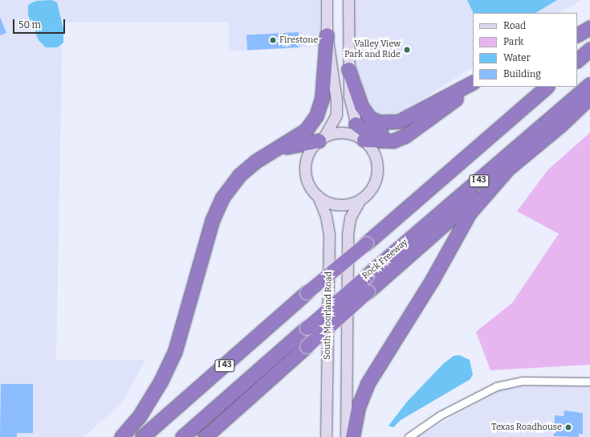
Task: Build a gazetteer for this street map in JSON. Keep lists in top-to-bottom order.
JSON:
{
  "streets": {
    "highway": ["I 43", "Rock Freeway"],
    "main road": ["South Moorland Road"]
  },
  "places": ["Firestone", "Valley View Park and Ride", "Texas Roadhouse"],
  "legend": [
    "Road",
    "Park",
    "Water",
    "Building"
  ],
  "scale_bar": "50 m"
}
